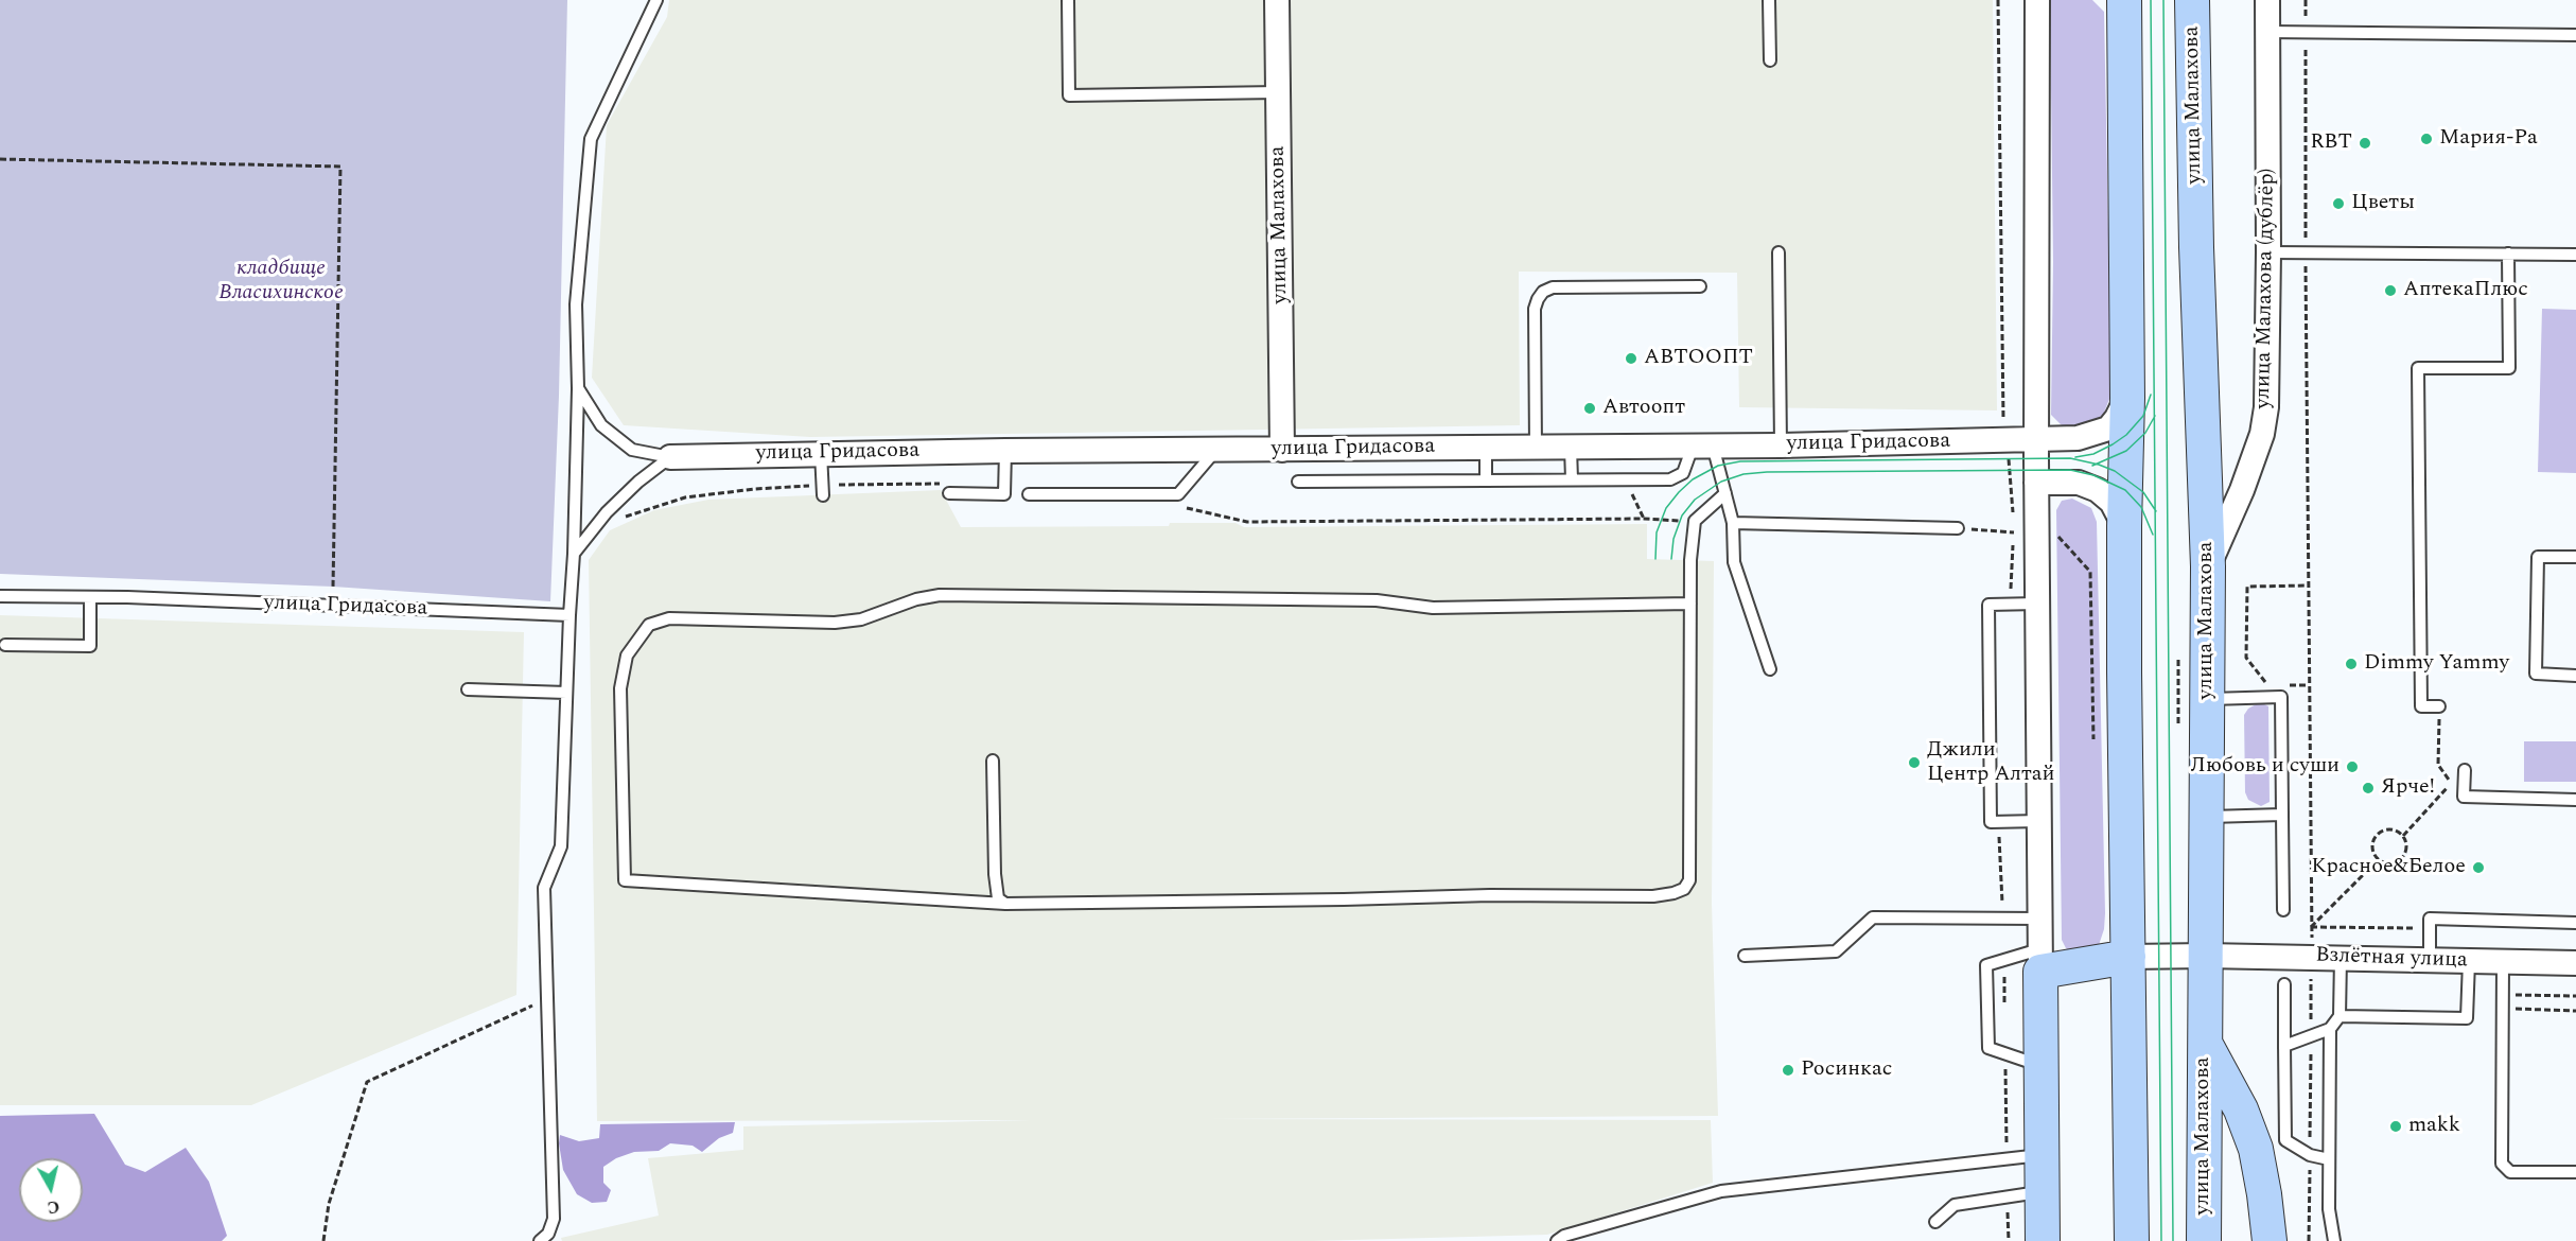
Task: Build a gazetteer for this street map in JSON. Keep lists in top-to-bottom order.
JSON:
{
  "streets": {
    "main road": ["улица Малахова"],
    "street": ["улица Малахова (дублёр)", "улица Гридасова", "Взлётная улица"]
  },
  "crossings": [
    ["улица Малахова", "улица Малахова (дублёр)"],
    ["улица Малахова", "улица Гридасова"],
    ["улица Малахова", "Взлётная улица"]
  ],
  "parks": ["кладбище Власихинское"],
  "places": [
    "Мария-Ра",
    "RBT",
    "Цветы",
    "АптекаПлюс",
    "АВТООПТ",
    "Автоопт",
    "Dimmy Yammy",
    "Джили Центр Алтай",
    "Любовь и суши",
    "Ярче!",
    "Красное&Белое",
    "Росинкас",
    "makk"
  ],
  "north": "bottom"
}
